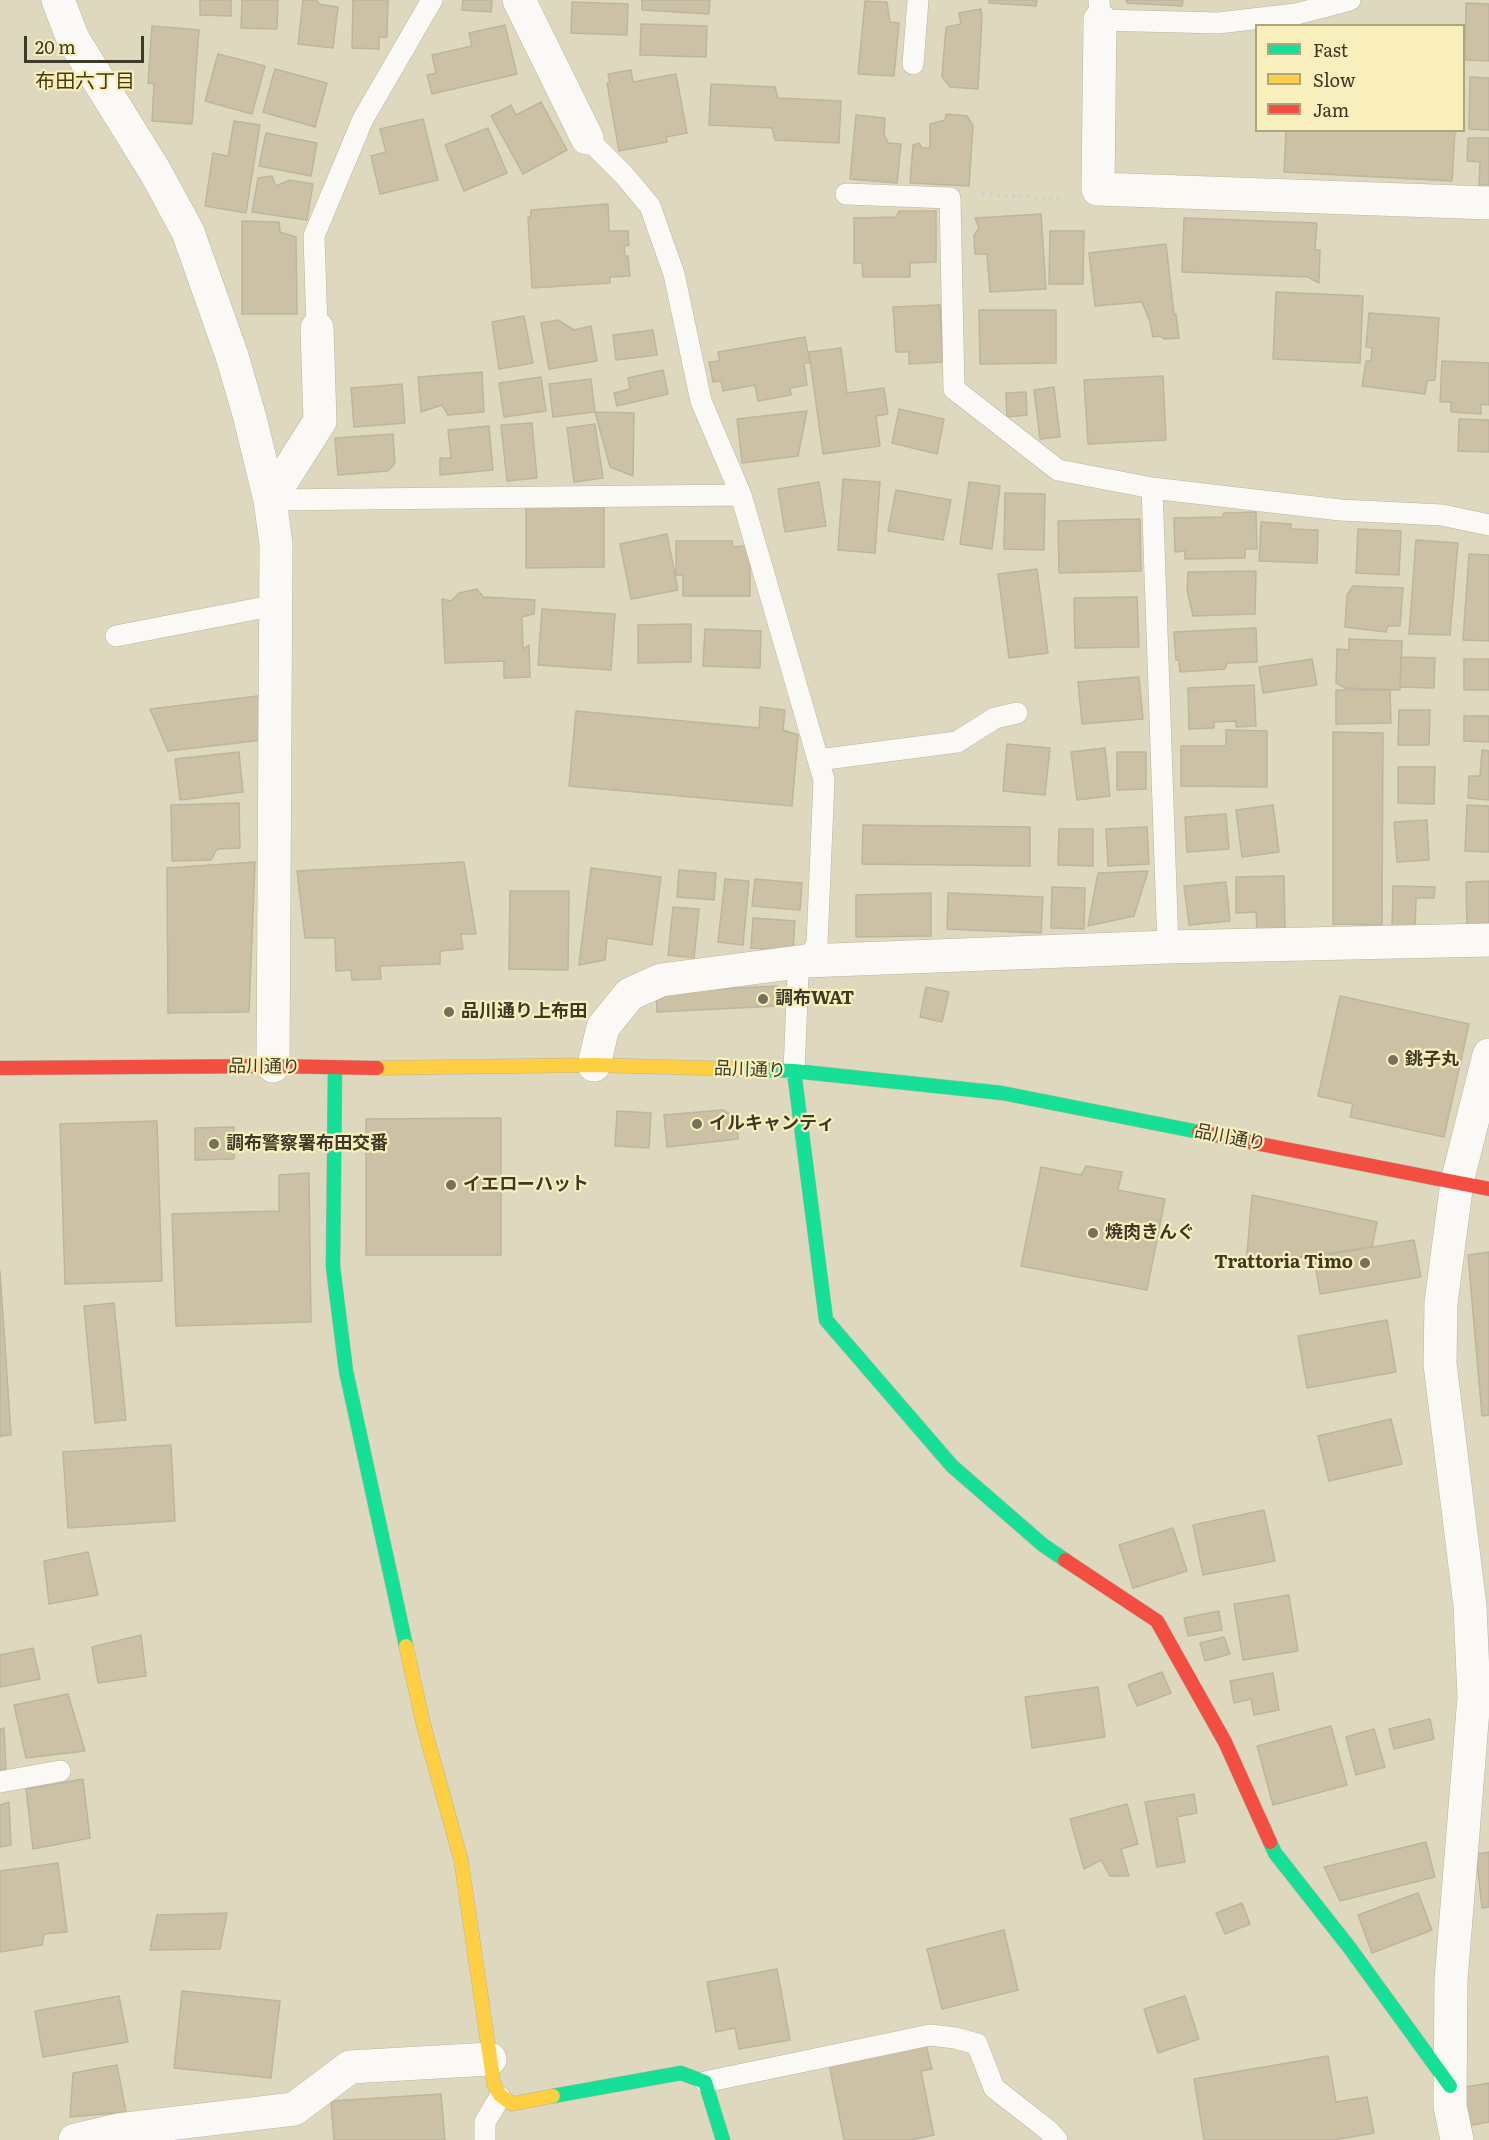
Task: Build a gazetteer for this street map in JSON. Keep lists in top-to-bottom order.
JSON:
{
  "streets": {
    "street": ["品川通り"]
  },
  "districts": ["布田六丁目"],
  "places": [
    "調布WAT",
    "品川通り上布田",
    "銚子丸",
    "イルキャンティ",
    "調布警察署布田交番",
    "イエローハット",
    "焼肉きんぐ",
    "Trattoria Timo"
  ],
  "legend": ["Fast", "Slow", "Jam"],
  "scale_bar": "20 m"
}
